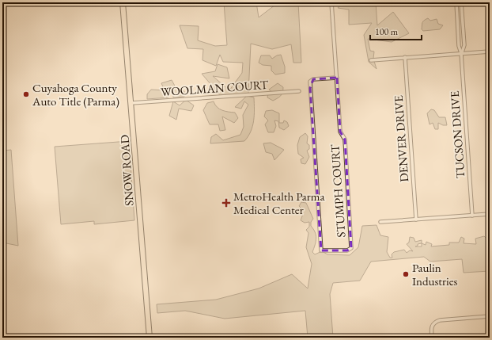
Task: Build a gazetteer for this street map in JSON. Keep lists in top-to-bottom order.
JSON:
{
  "streets": {
    "main road": ["SNOW ROAD"],
    "street": [
      "WOOLMAN COURT",
      "TUCSON DRIVE",
      "DENVER DRIVE",
      "STUMPH COURT"
    ]
  },
  "crossings": [
    ["WOOLMAN COURT", "SNOW ROAD"]
  ],
  "places": {
    "other": ["Cuyahoga County Auto Title (Parma)", "Paulin Industries"],
    "health": ["MetroHealth Parma Medical Center"]
  },
  "scale_bar": "100 m"
}
